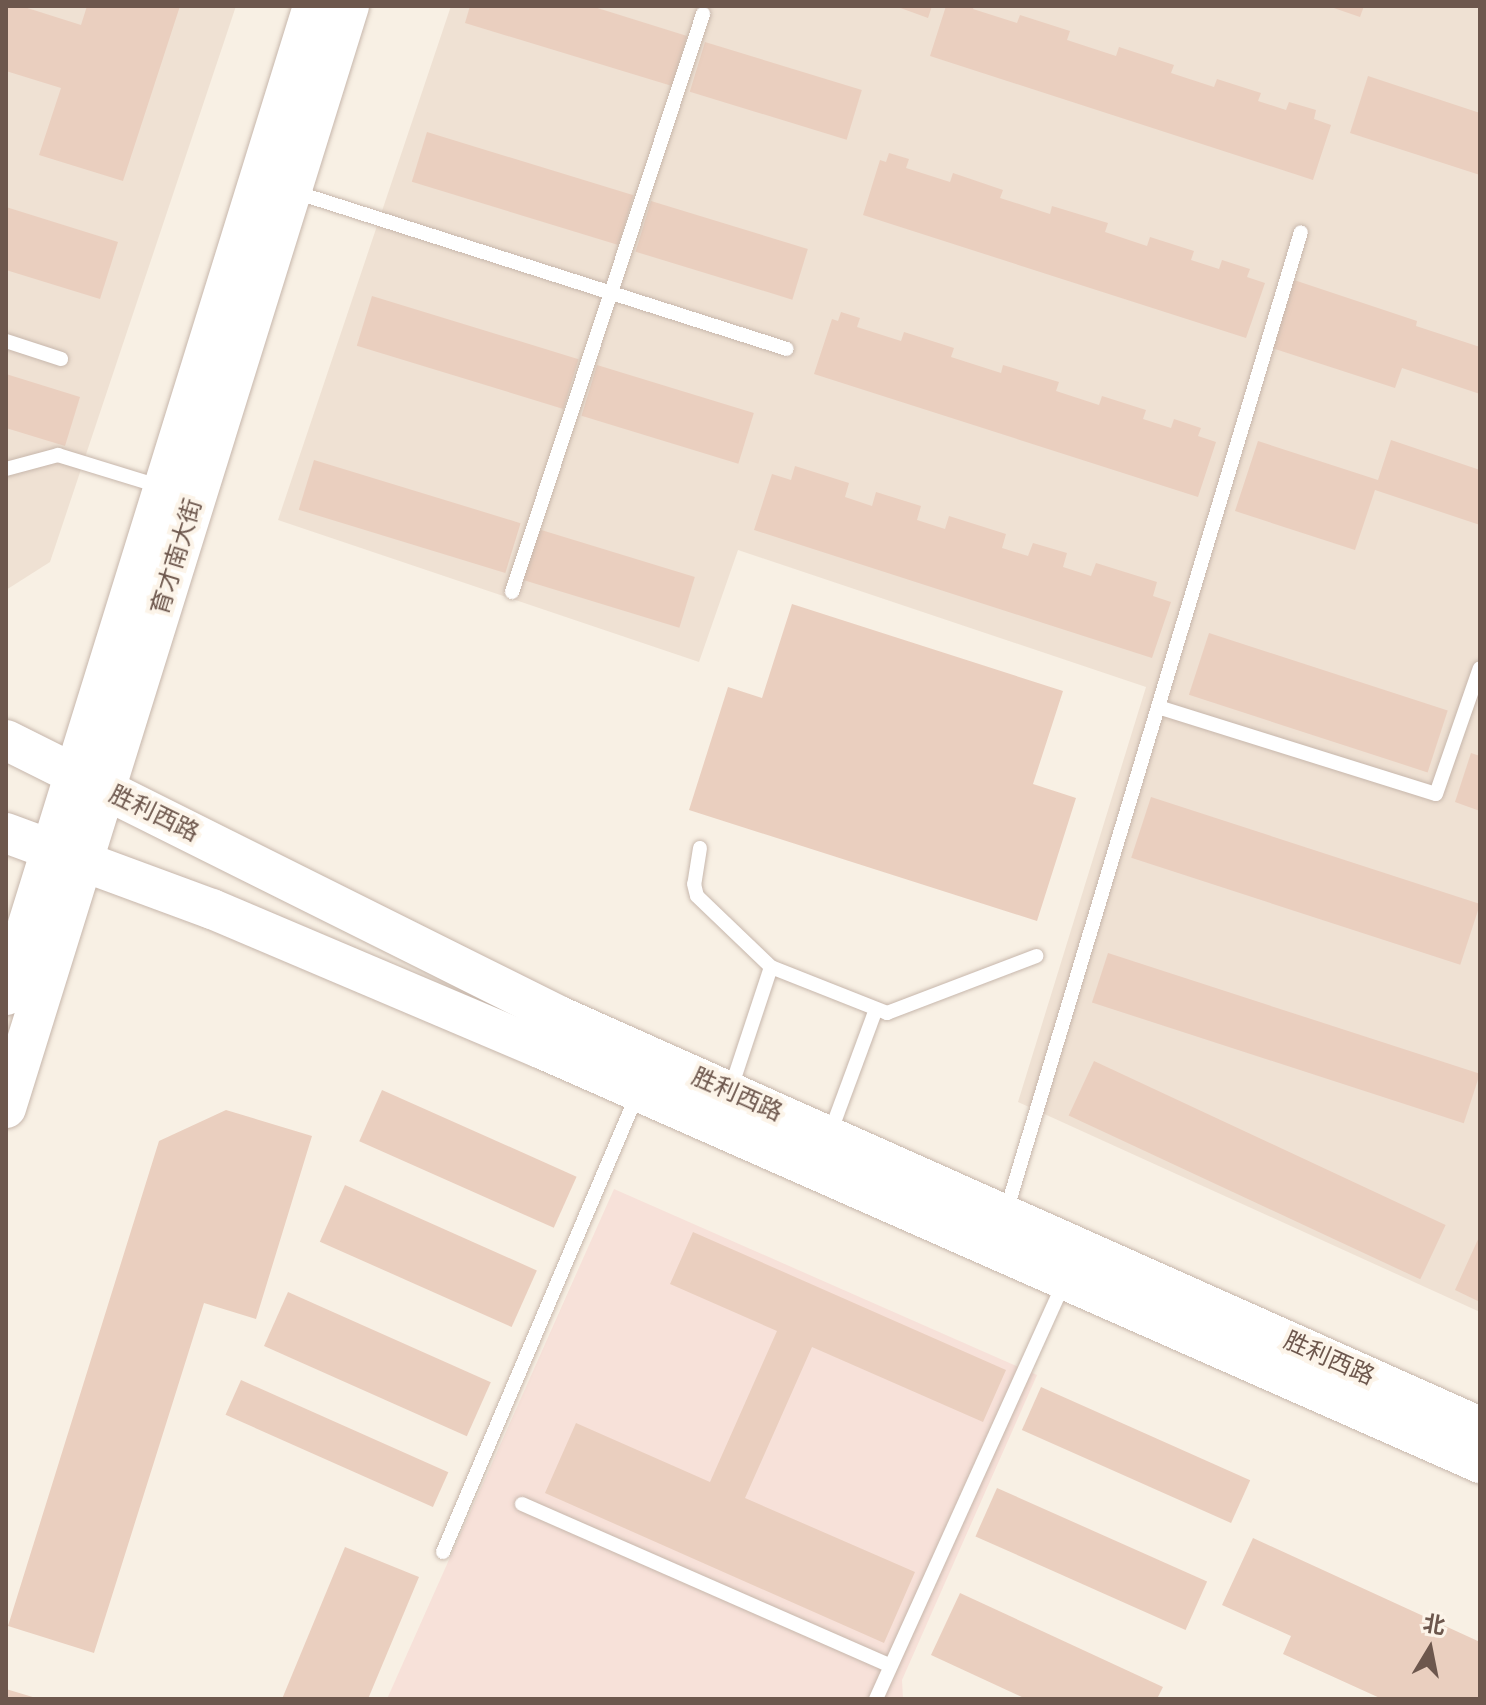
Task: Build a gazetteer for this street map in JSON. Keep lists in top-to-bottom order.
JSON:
{
  "streets": {
    "main road": ["育才南大街", "胜利西路"]
  },
  "crossings": [
    ["育才南大街", "胜利西路"]
  ],
  "north": "top"
}
